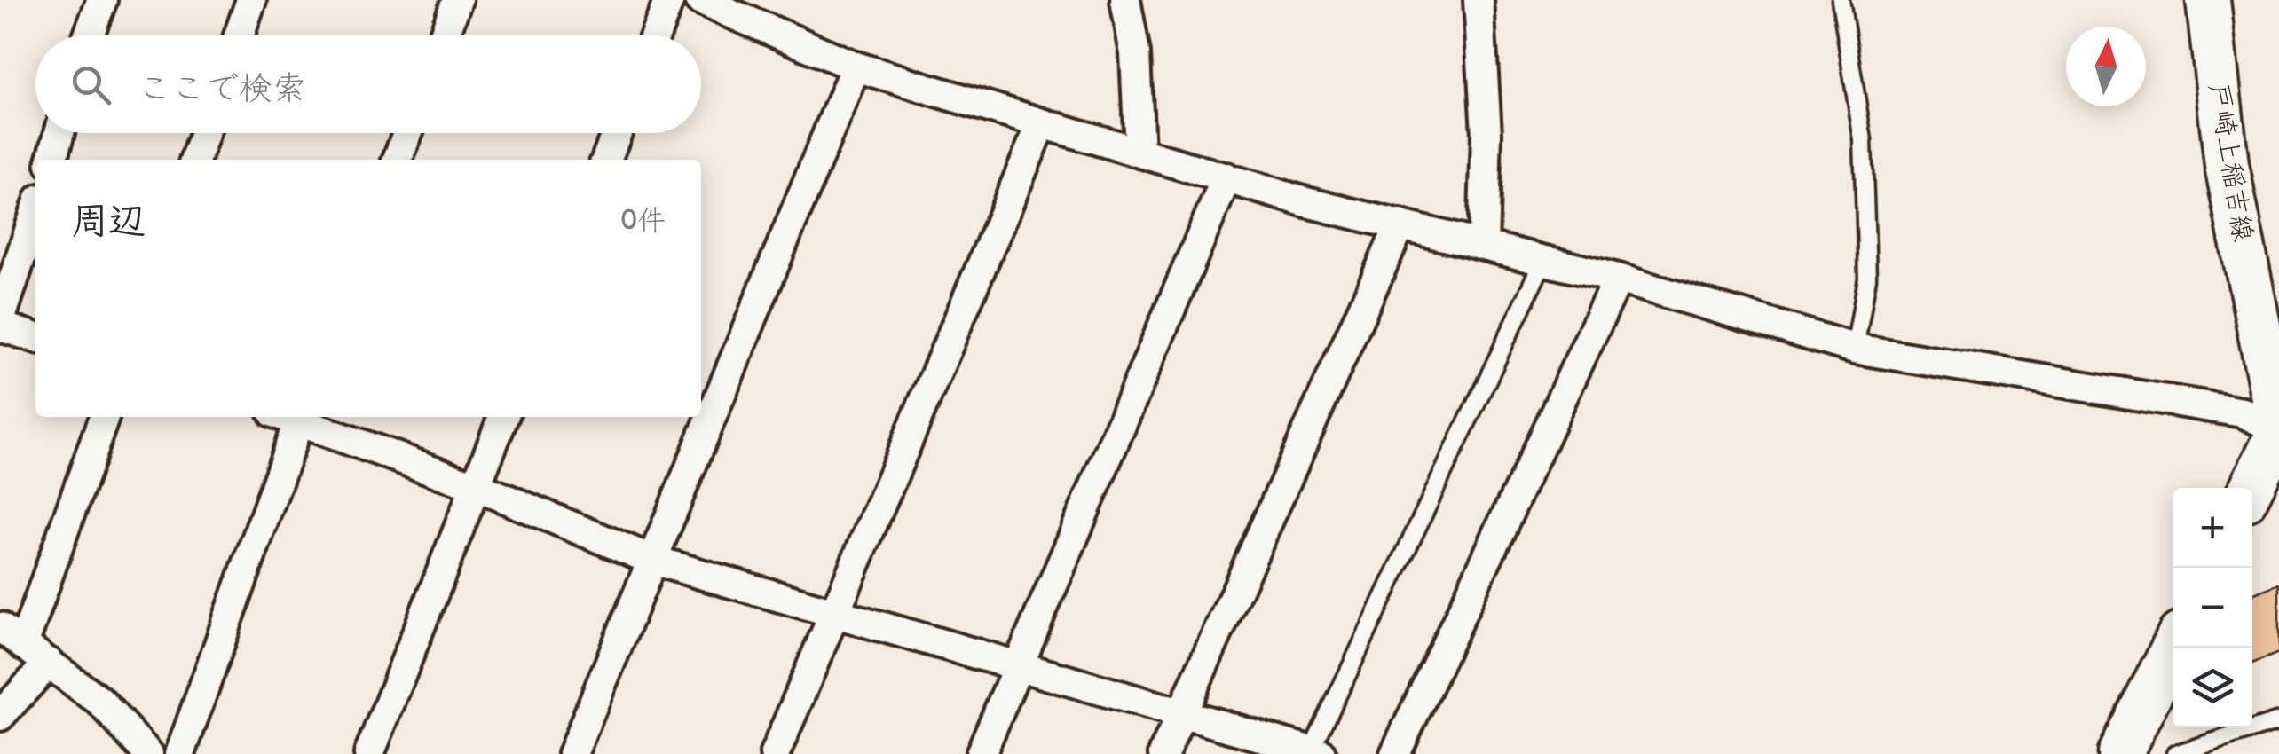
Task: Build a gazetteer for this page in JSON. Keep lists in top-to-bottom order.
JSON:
{
  "streets": {
    "main road": ["戸崎上稲吉線"]
  },
  "north": "top",
  "page": {
    "search": "ここで検索",
    "heading": ["周辺", "0件"],
    "map_buttons": ["+", "−"]
  }
}
